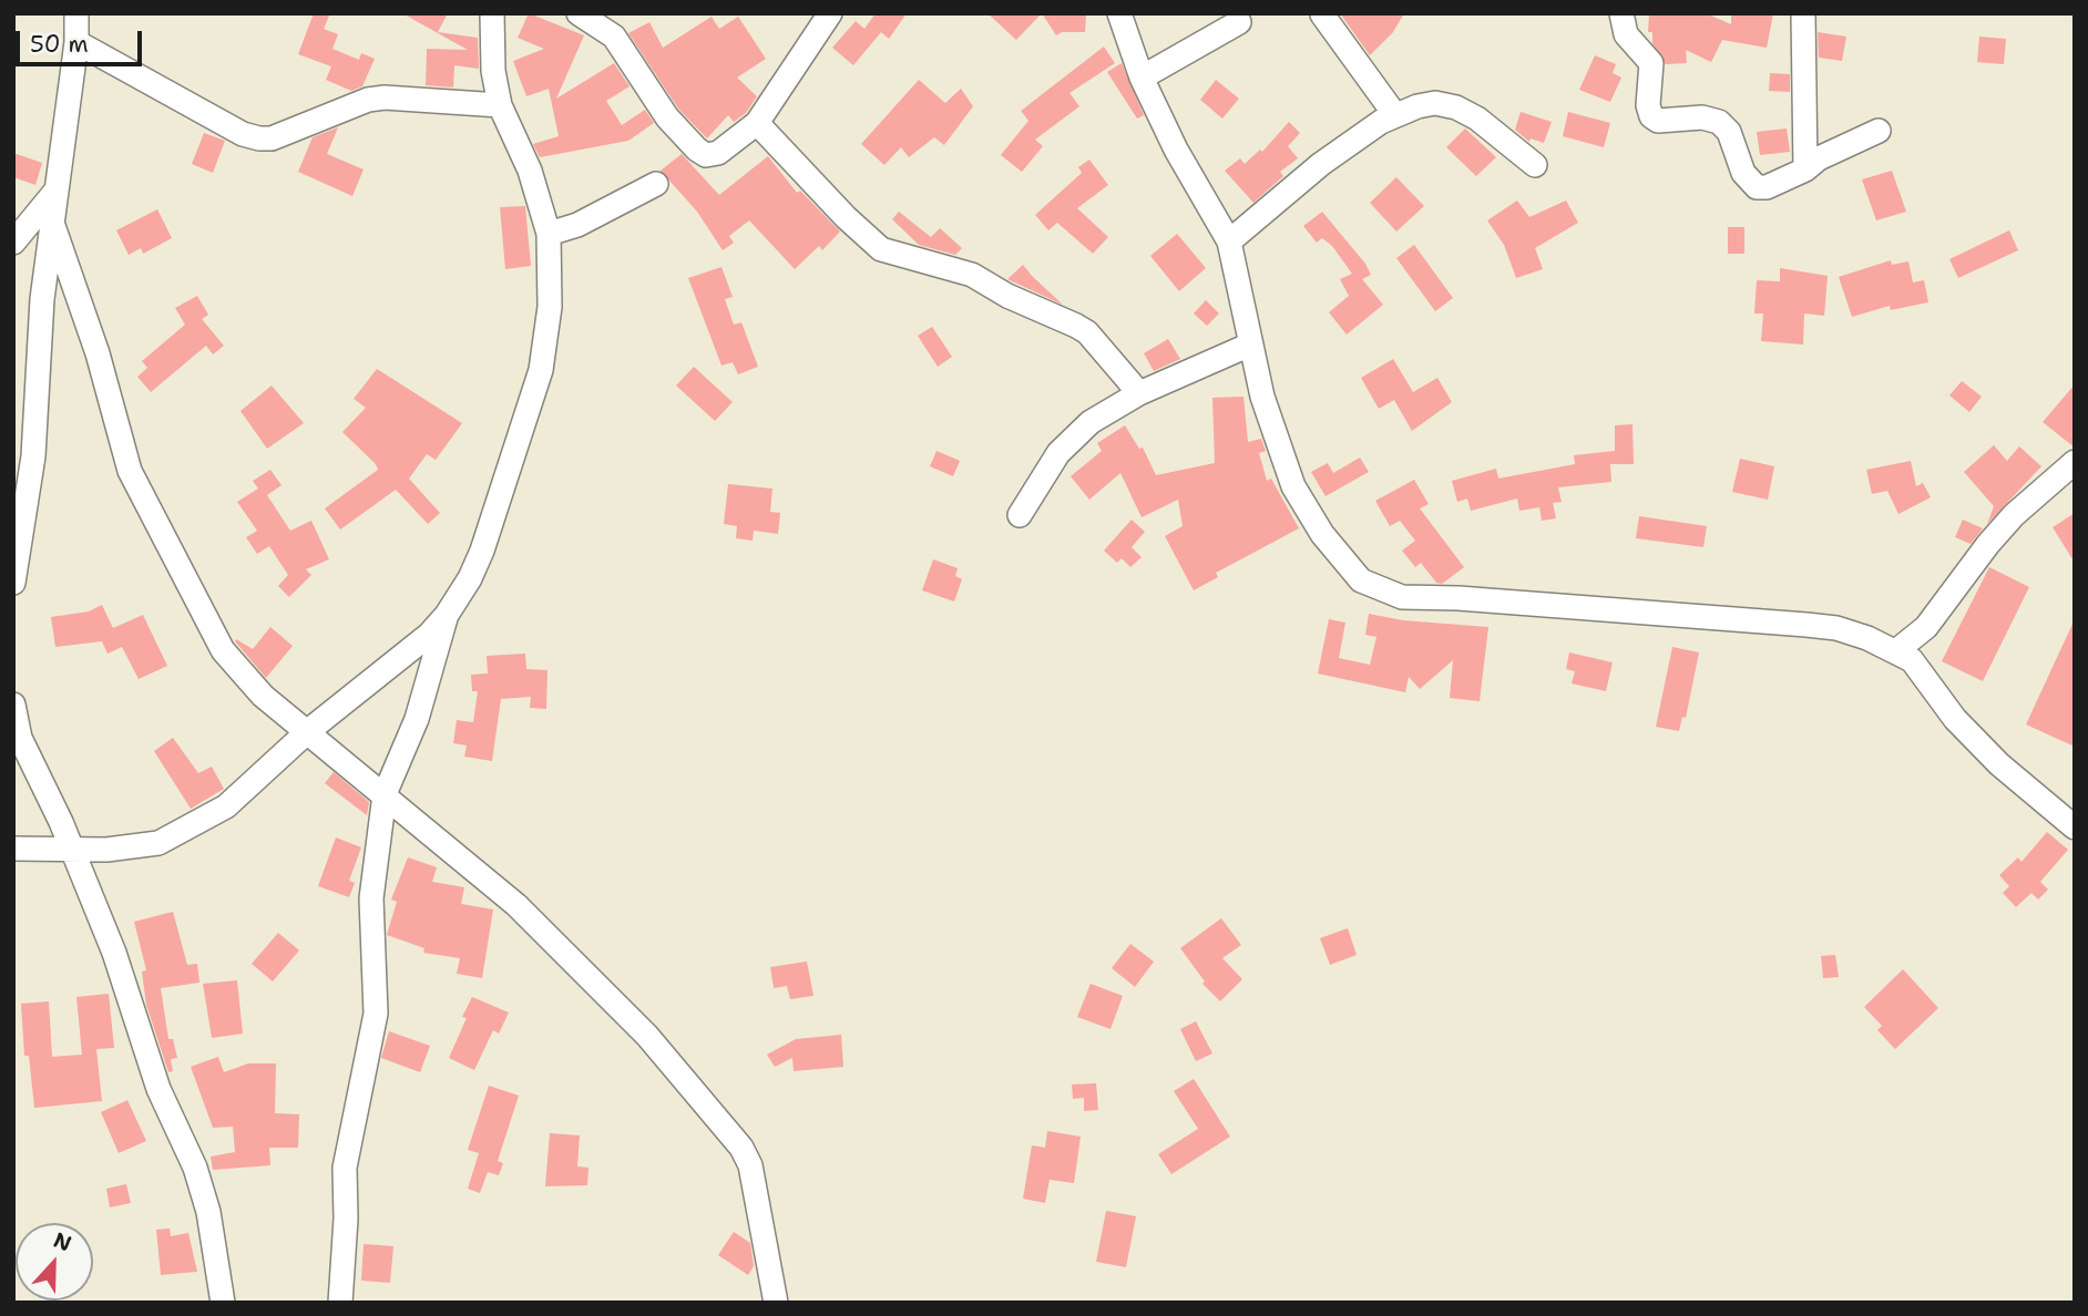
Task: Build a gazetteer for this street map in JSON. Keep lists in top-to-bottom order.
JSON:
{
  "scale_bar": "50 m",
  "north": "top"
}
